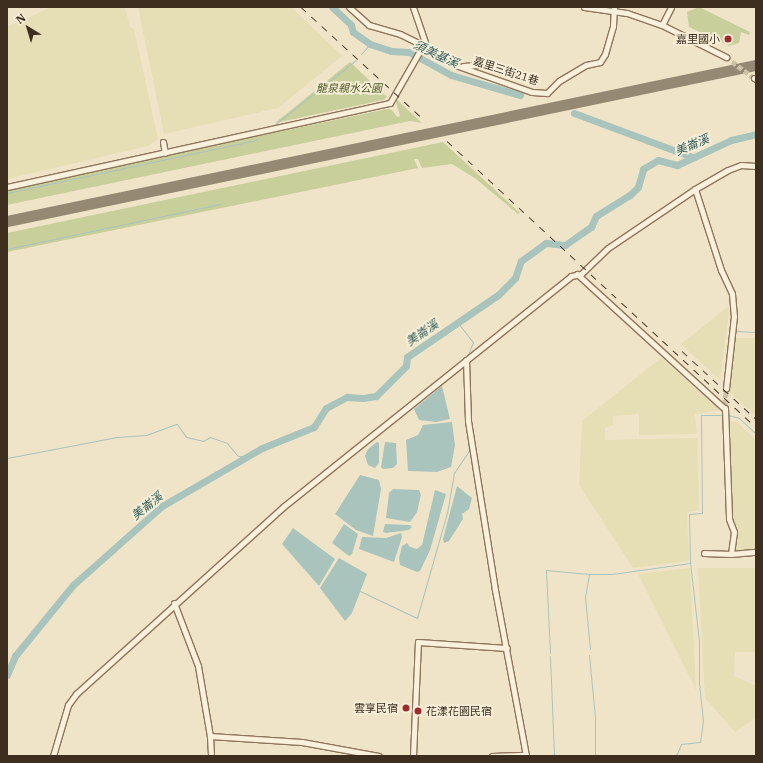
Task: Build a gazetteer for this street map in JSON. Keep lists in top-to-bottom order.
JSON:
{
  "streets": {
    "street": ["嘉里三街21巷"]
  },
  "water": ["須美基溪", "美崙溪"],
  "parks": ["龍泉親水公園"],
  "places": ["嘉里國小", "雲享民宿", "花漾花園民宿"],
  "north": "top left"
}
